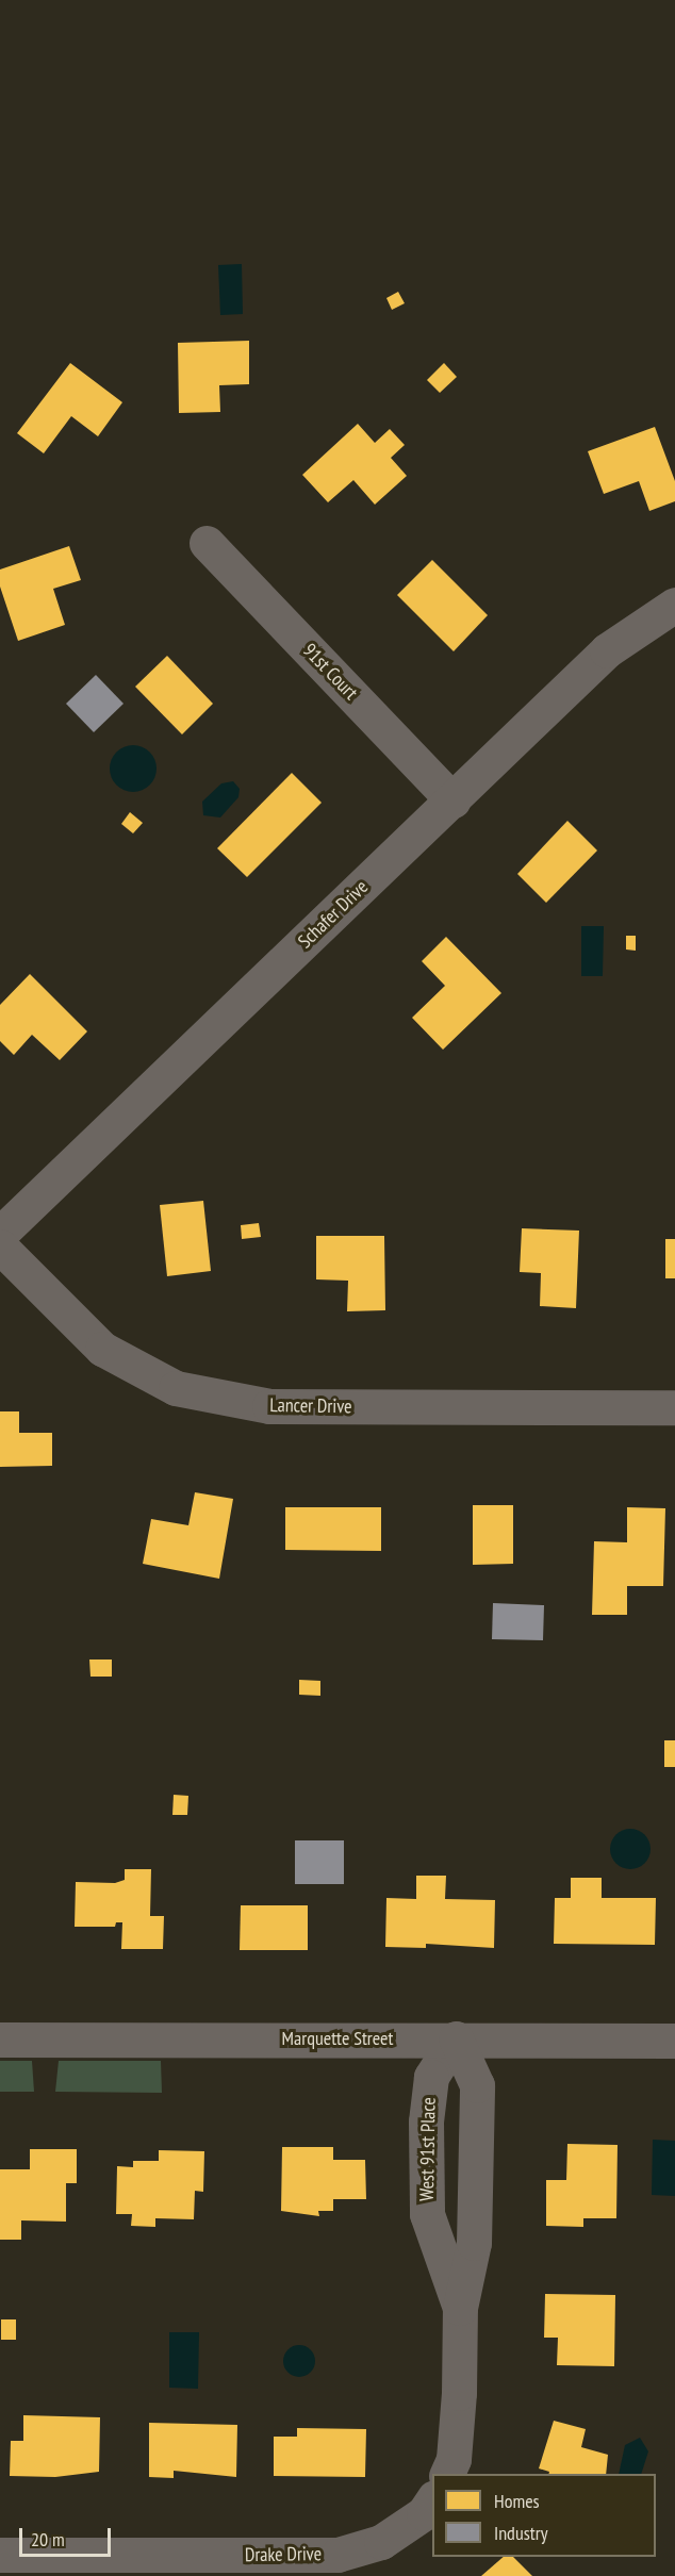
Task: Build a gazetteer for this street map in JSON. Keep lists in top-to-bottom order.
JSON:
{
  "streets": {
    "street": [
      "91st Court",
      "Schafer Drive",
      "Lancer Drive",
      "Marquette Street",
      "West 91st Place",
      "Drake Drive"
    ]
  },
  "crossings": [
    ["91st Court", "Schafer Drive"],
    ["Marquette Street", "West 91st Place"]
  ],
  "legend": ["Homes", "Industry"],
  "scale_bar": "20 m"
}
